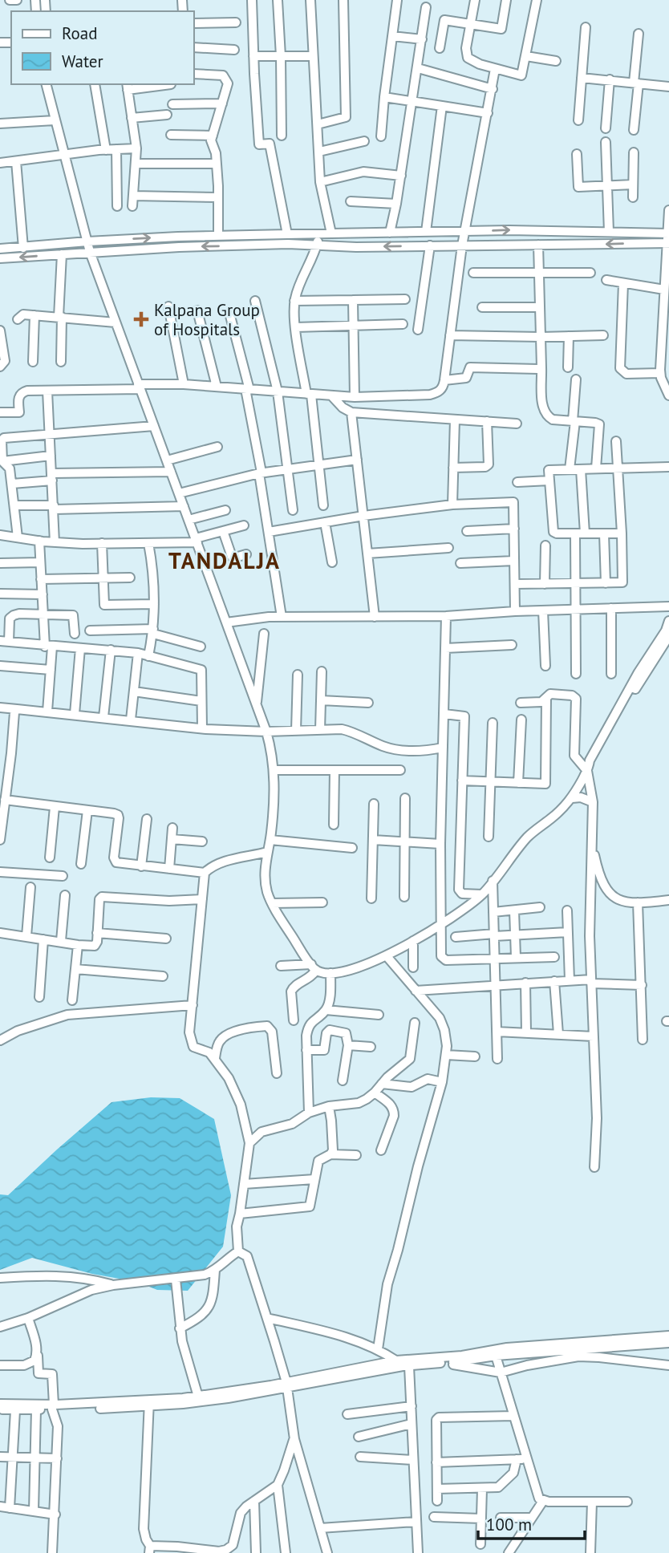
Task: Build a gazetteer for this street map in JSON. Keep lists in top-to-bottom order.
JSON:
{
  "districts": ["TANDALJA"],
  "places": {
    "health": ["Kalpana Group of Hospitals"]
  },
  "legend": ["Road", "Water"],
  "scale_bar": "100 m"
}
